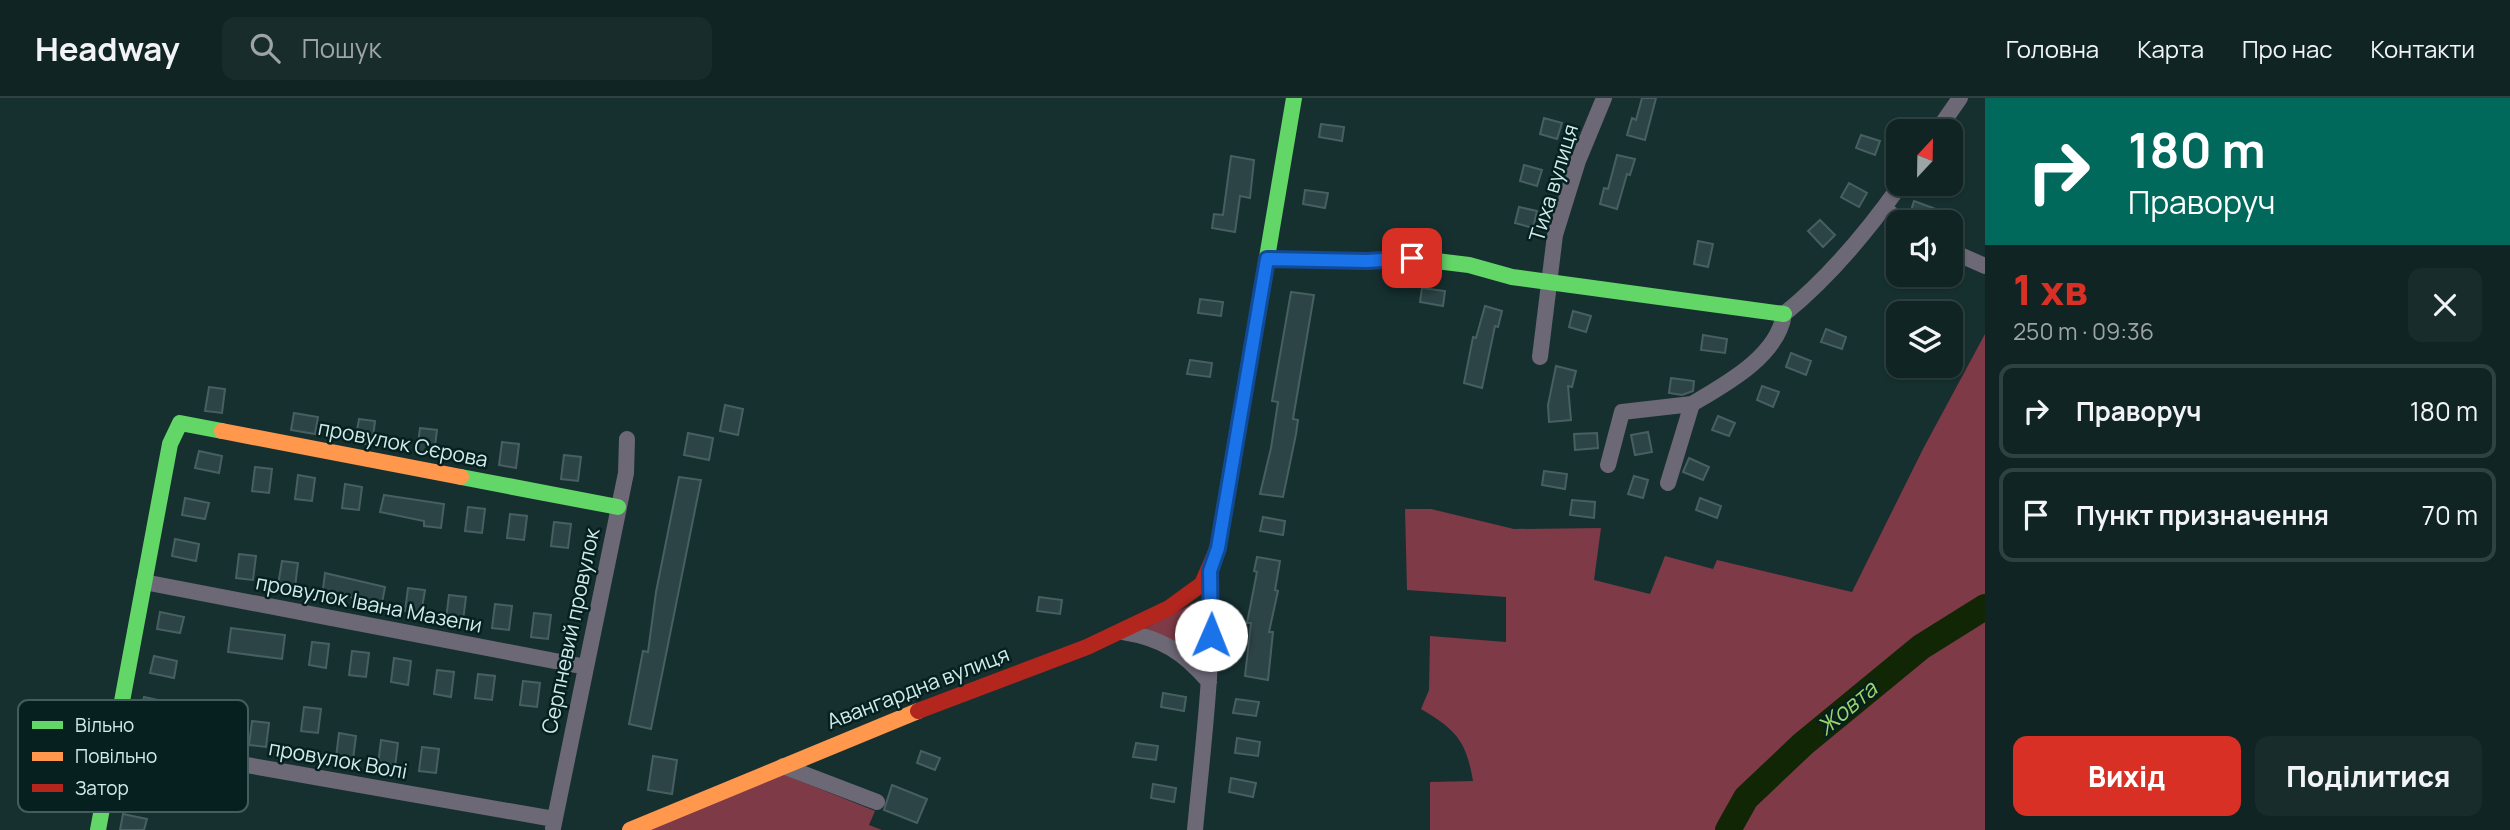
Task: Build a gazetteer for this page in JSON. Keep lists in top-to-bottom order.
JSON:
{
  "streets": {
    "street": [
      "Тиха вулиця",
      "провулок Сєрова",
      "провулок Івана Мазепи",
      "Серпневий провулок",
      "Авангардна вулиця",
      "провулок Волі"
    ]
  },
  "crossings": [
    ["провулок Сєрова", "провулок Івана Мазепи"],
    ["провулок Сєрова", "Серпневий провулок"],
    ["провулок Івана Мазепи", "Серпневий провулок"],
    ["Серпневий провулок", "провулок Волі"]
  ],
  "water": ["Жовта"],
  "legend": ["Вільно", "Повільно", "Затор"],
  "north": "top",
  "page": {
    "header": "Headway",
    "search": "Пошук",
    "nav": [
      "Головна",
      "Карта",
      "Про нас",
      "Контакти"
    ],
    "turn": ["180 m", "Праворуч"],
    "heading": ["1 хв", "250 m · 09:36"],
    "list": [
      {
        "name": "Праворуч",
        "value": "180 m"
      },
      {
        "name": "Пункт призначення",
        "value": "70 m"
      }
    ],
    "buttons": ["Вихід", "Поділитися"]
  }
}
